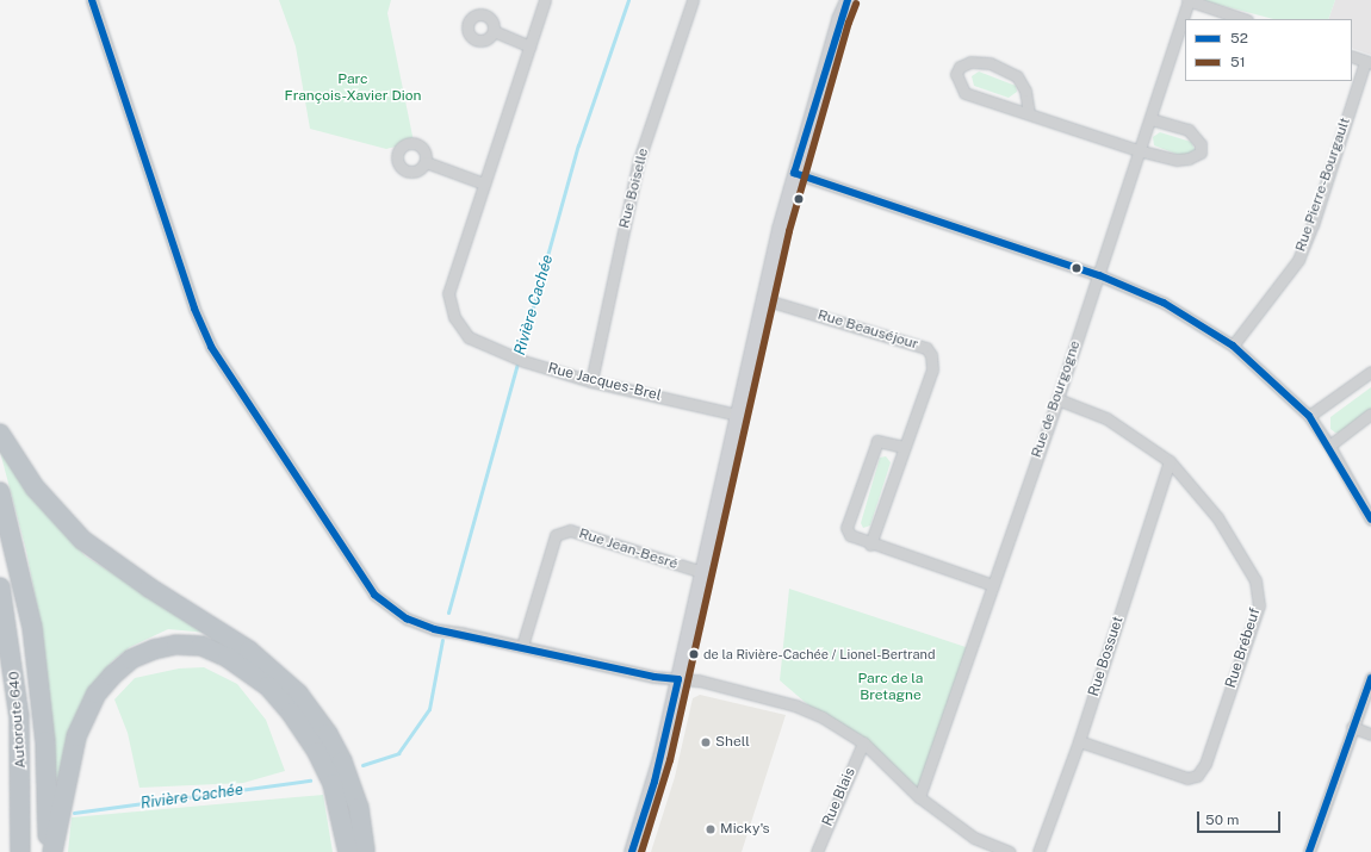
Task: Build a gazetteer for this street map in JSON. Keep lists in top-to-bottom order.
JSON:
{
  "streets": {
    "highway": ["Autoroute 640"],
    "street": [
      "Rue Pierre-Bourgault",
      "Rue Boiselle",
      "Rue Beauséjour",
      "Rue Jacques-Brel",
      "Rue de Bourgogne",
      "Rue Jean-Besré",
      "Rue Brébeuf",
      "Rue Bossuet",
      "Rue Blais"
    ]
  },
  "crossings": [
    ["Rue Boiselle", "Rue Jacques-Brel"],
    ["Rue de Bourgogne", "Rue Brébeuf"],
    ["Rue Brébeuf", "Rue Bossuet"]
  ],
  "water": ["Rivière Cachée"],
  "parks": ["Parc François-Xavier Dion", "Parc de la Bretagne"],
  "places": ["de la Rivière-Cachée / Lionel-Bertrand", "Shell", "Micky's"],
  "lines": ["transit line 52", "transit line 51"],
  "legend": ["52", "51"],
  "scale_bar": "50 m"
}
